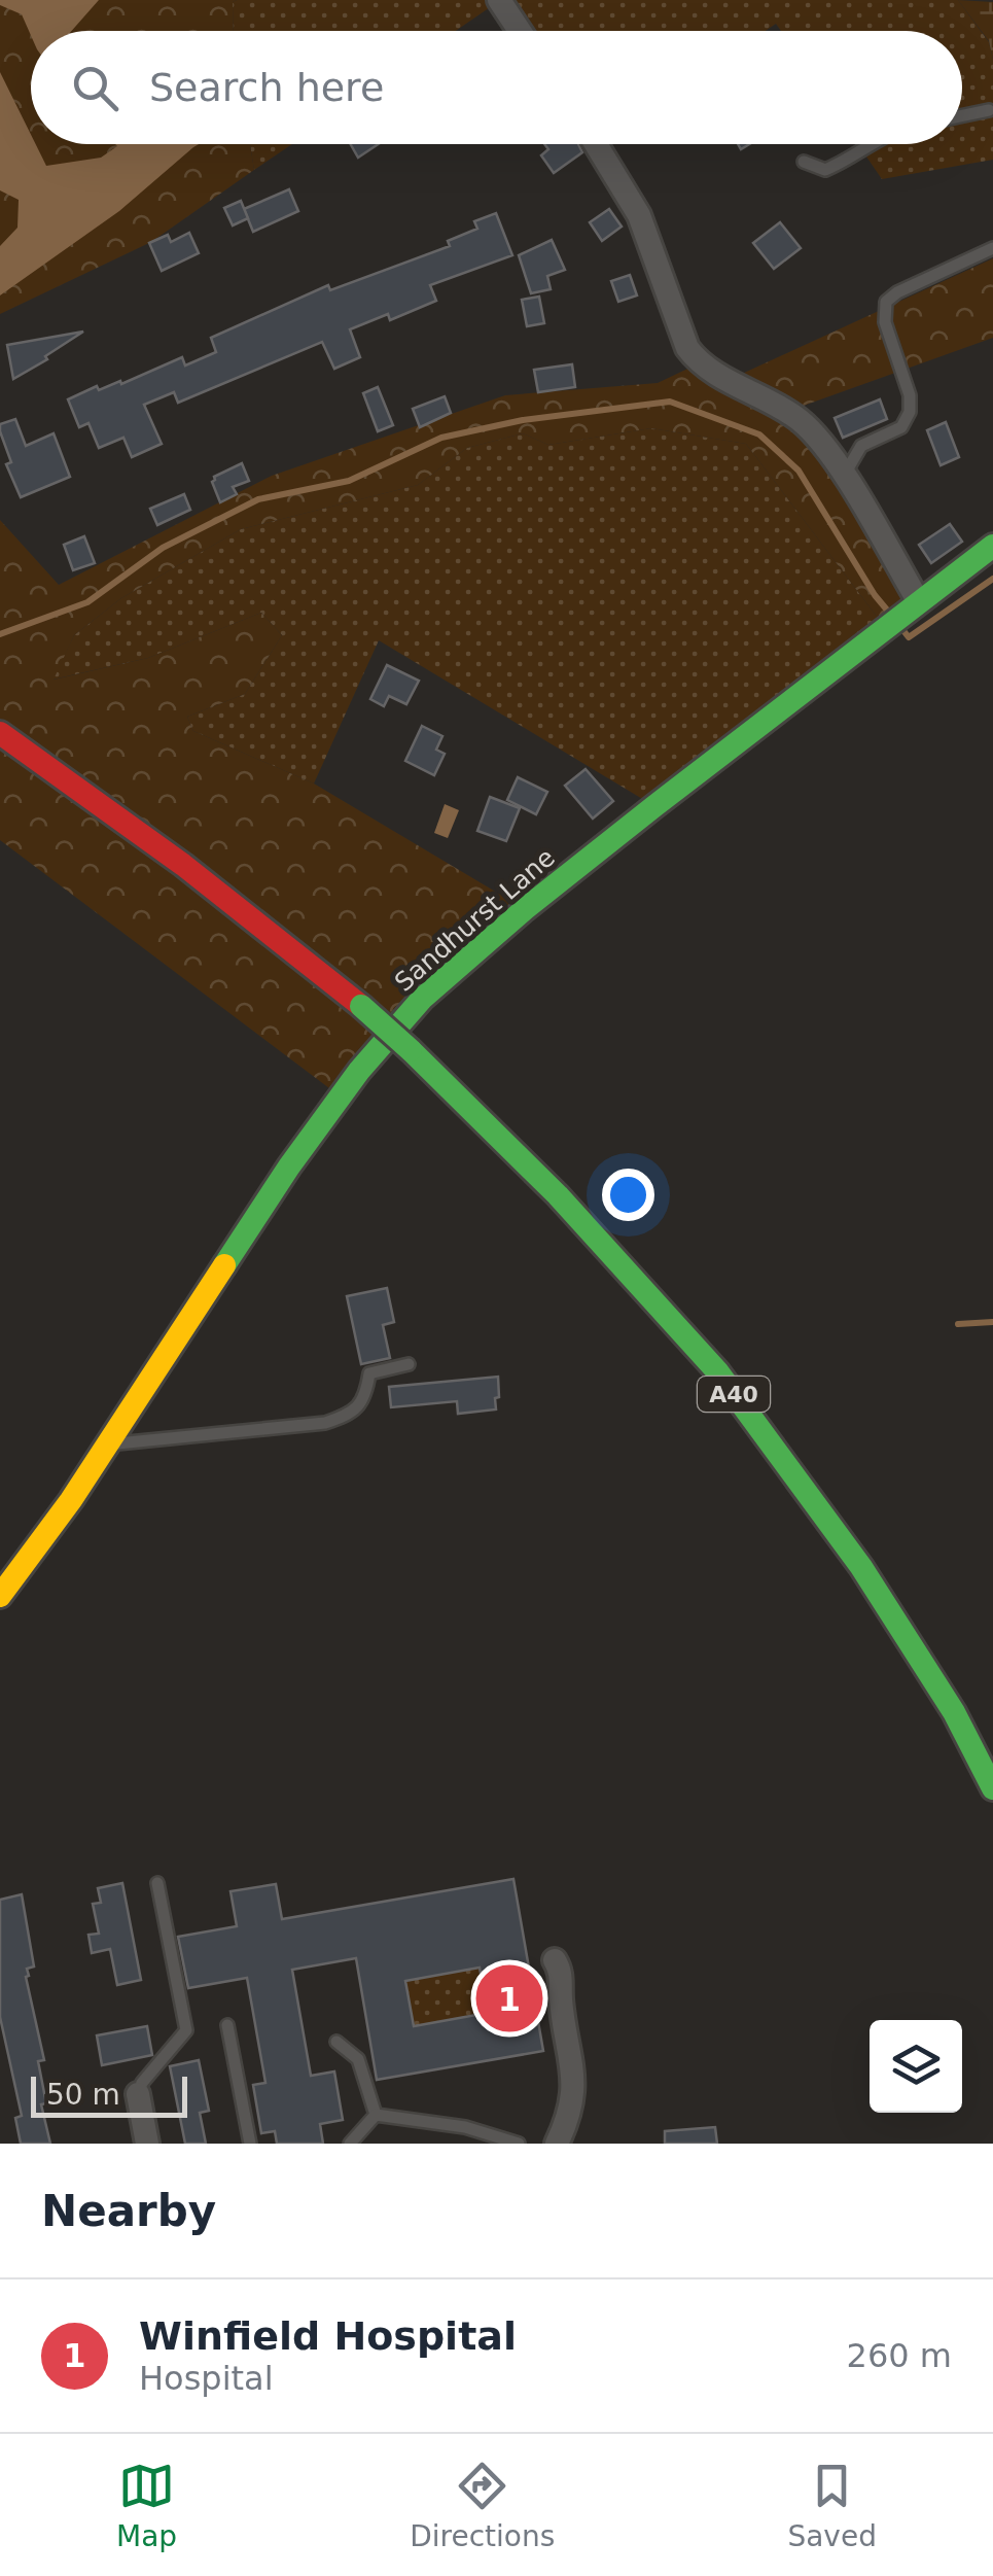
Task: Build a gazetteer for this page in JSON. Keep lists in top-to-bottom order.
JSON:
{
  "streets": {
    "main road": ["Sandhurst Lane", "A40"]
  },
  "scale_bar": "50 m",
  "page": {
    "search": "Search here",
    "pins": "1",
    "scale": "50 m",
    "heading": "Nearby",
    "list": [
      {
        "mark": "1",
        "name": "Winfield Hospital",
        "note": "Hospital",
        "value": "260 m"
      }
    ],
    "nav": ["Map", "Directions", "Saved"]
  }
}
